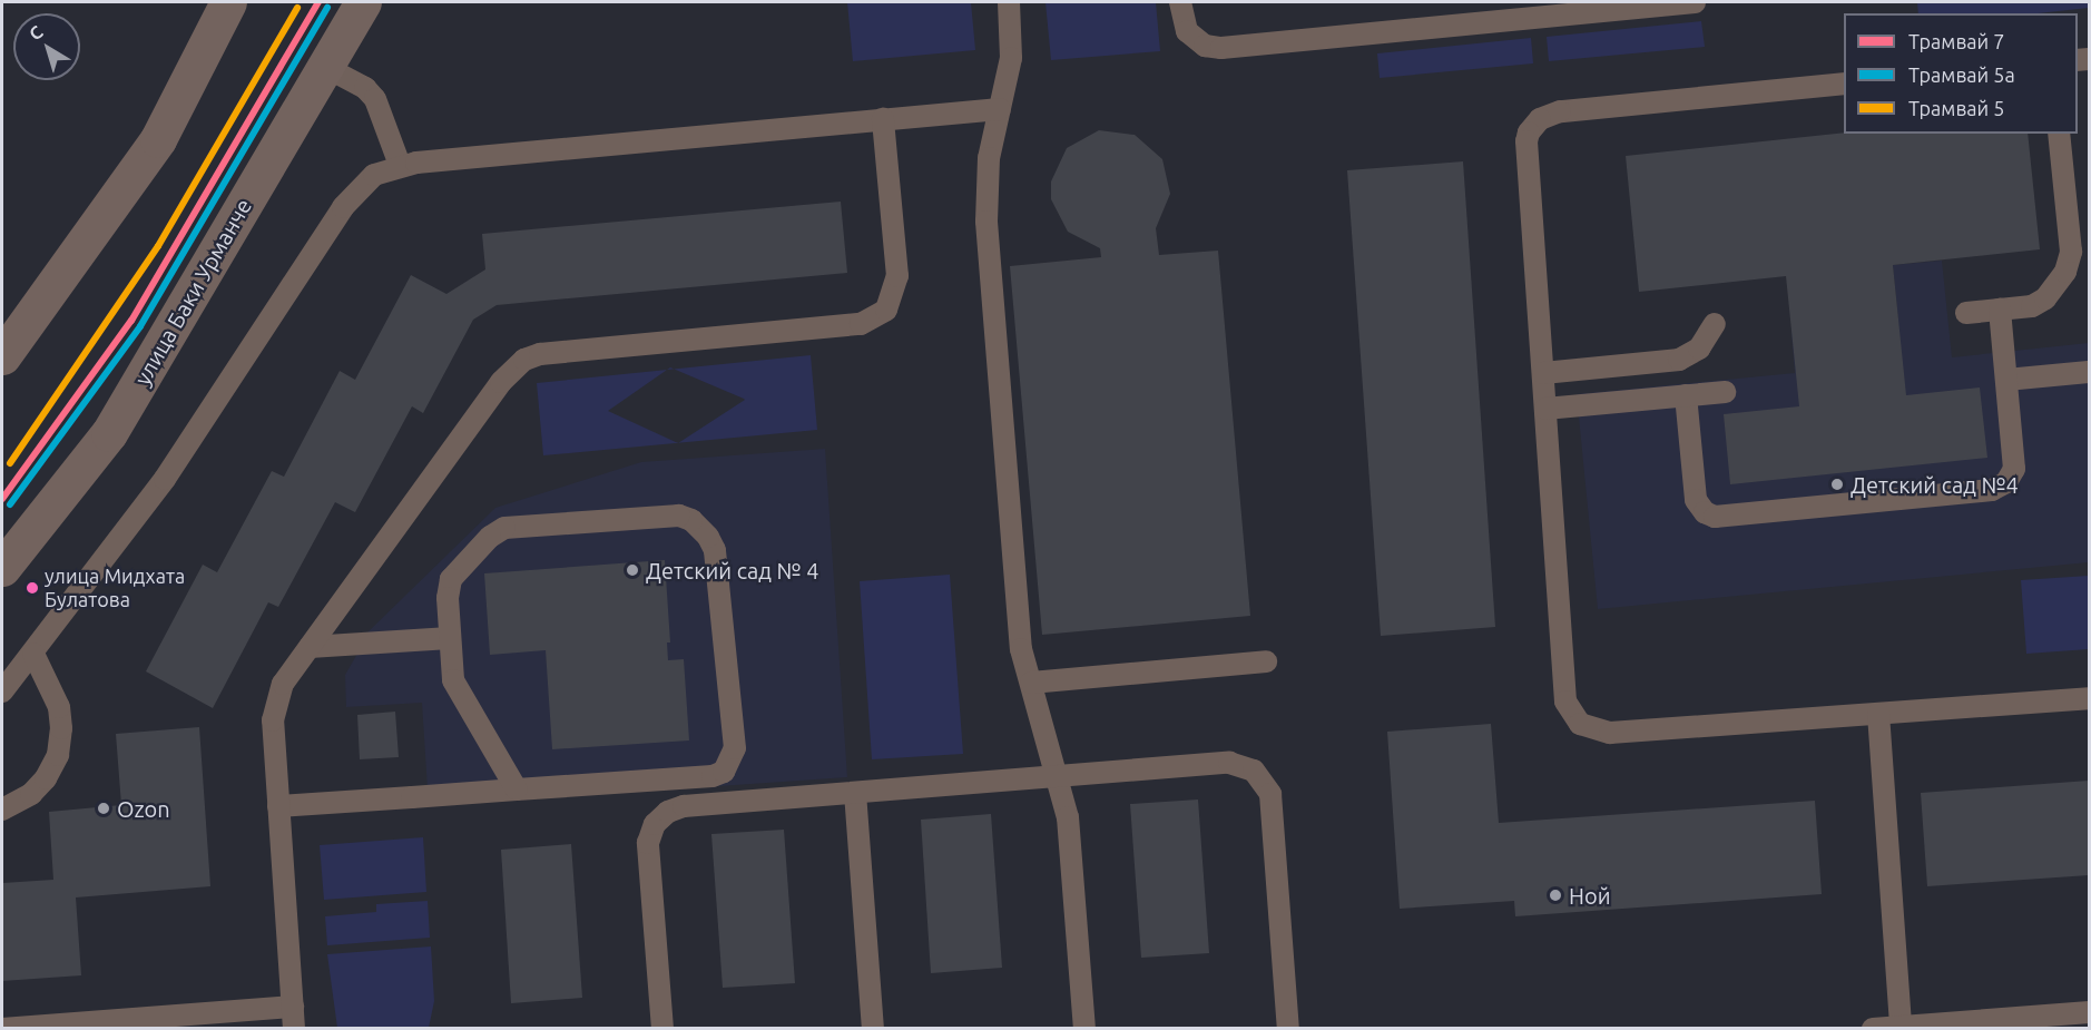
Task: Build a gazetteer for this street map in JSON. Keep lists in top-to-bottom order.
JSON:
{
  "streets": {
    "main road": ["улица Баки Урманче"]
  },
  "places": [
    "Детский сад №4",
    "Детский сад № 4",
    "улица Мидхата Булатова",
    "Ozon",
    "Ной"
  ],
  "lines": ["tram line 7", "tram line 5а", "tram line 5"],
  "legend": ["Трамвай 7", "Трамвай 5а", "Трамвай 5"],
  "north": "top left"
}
